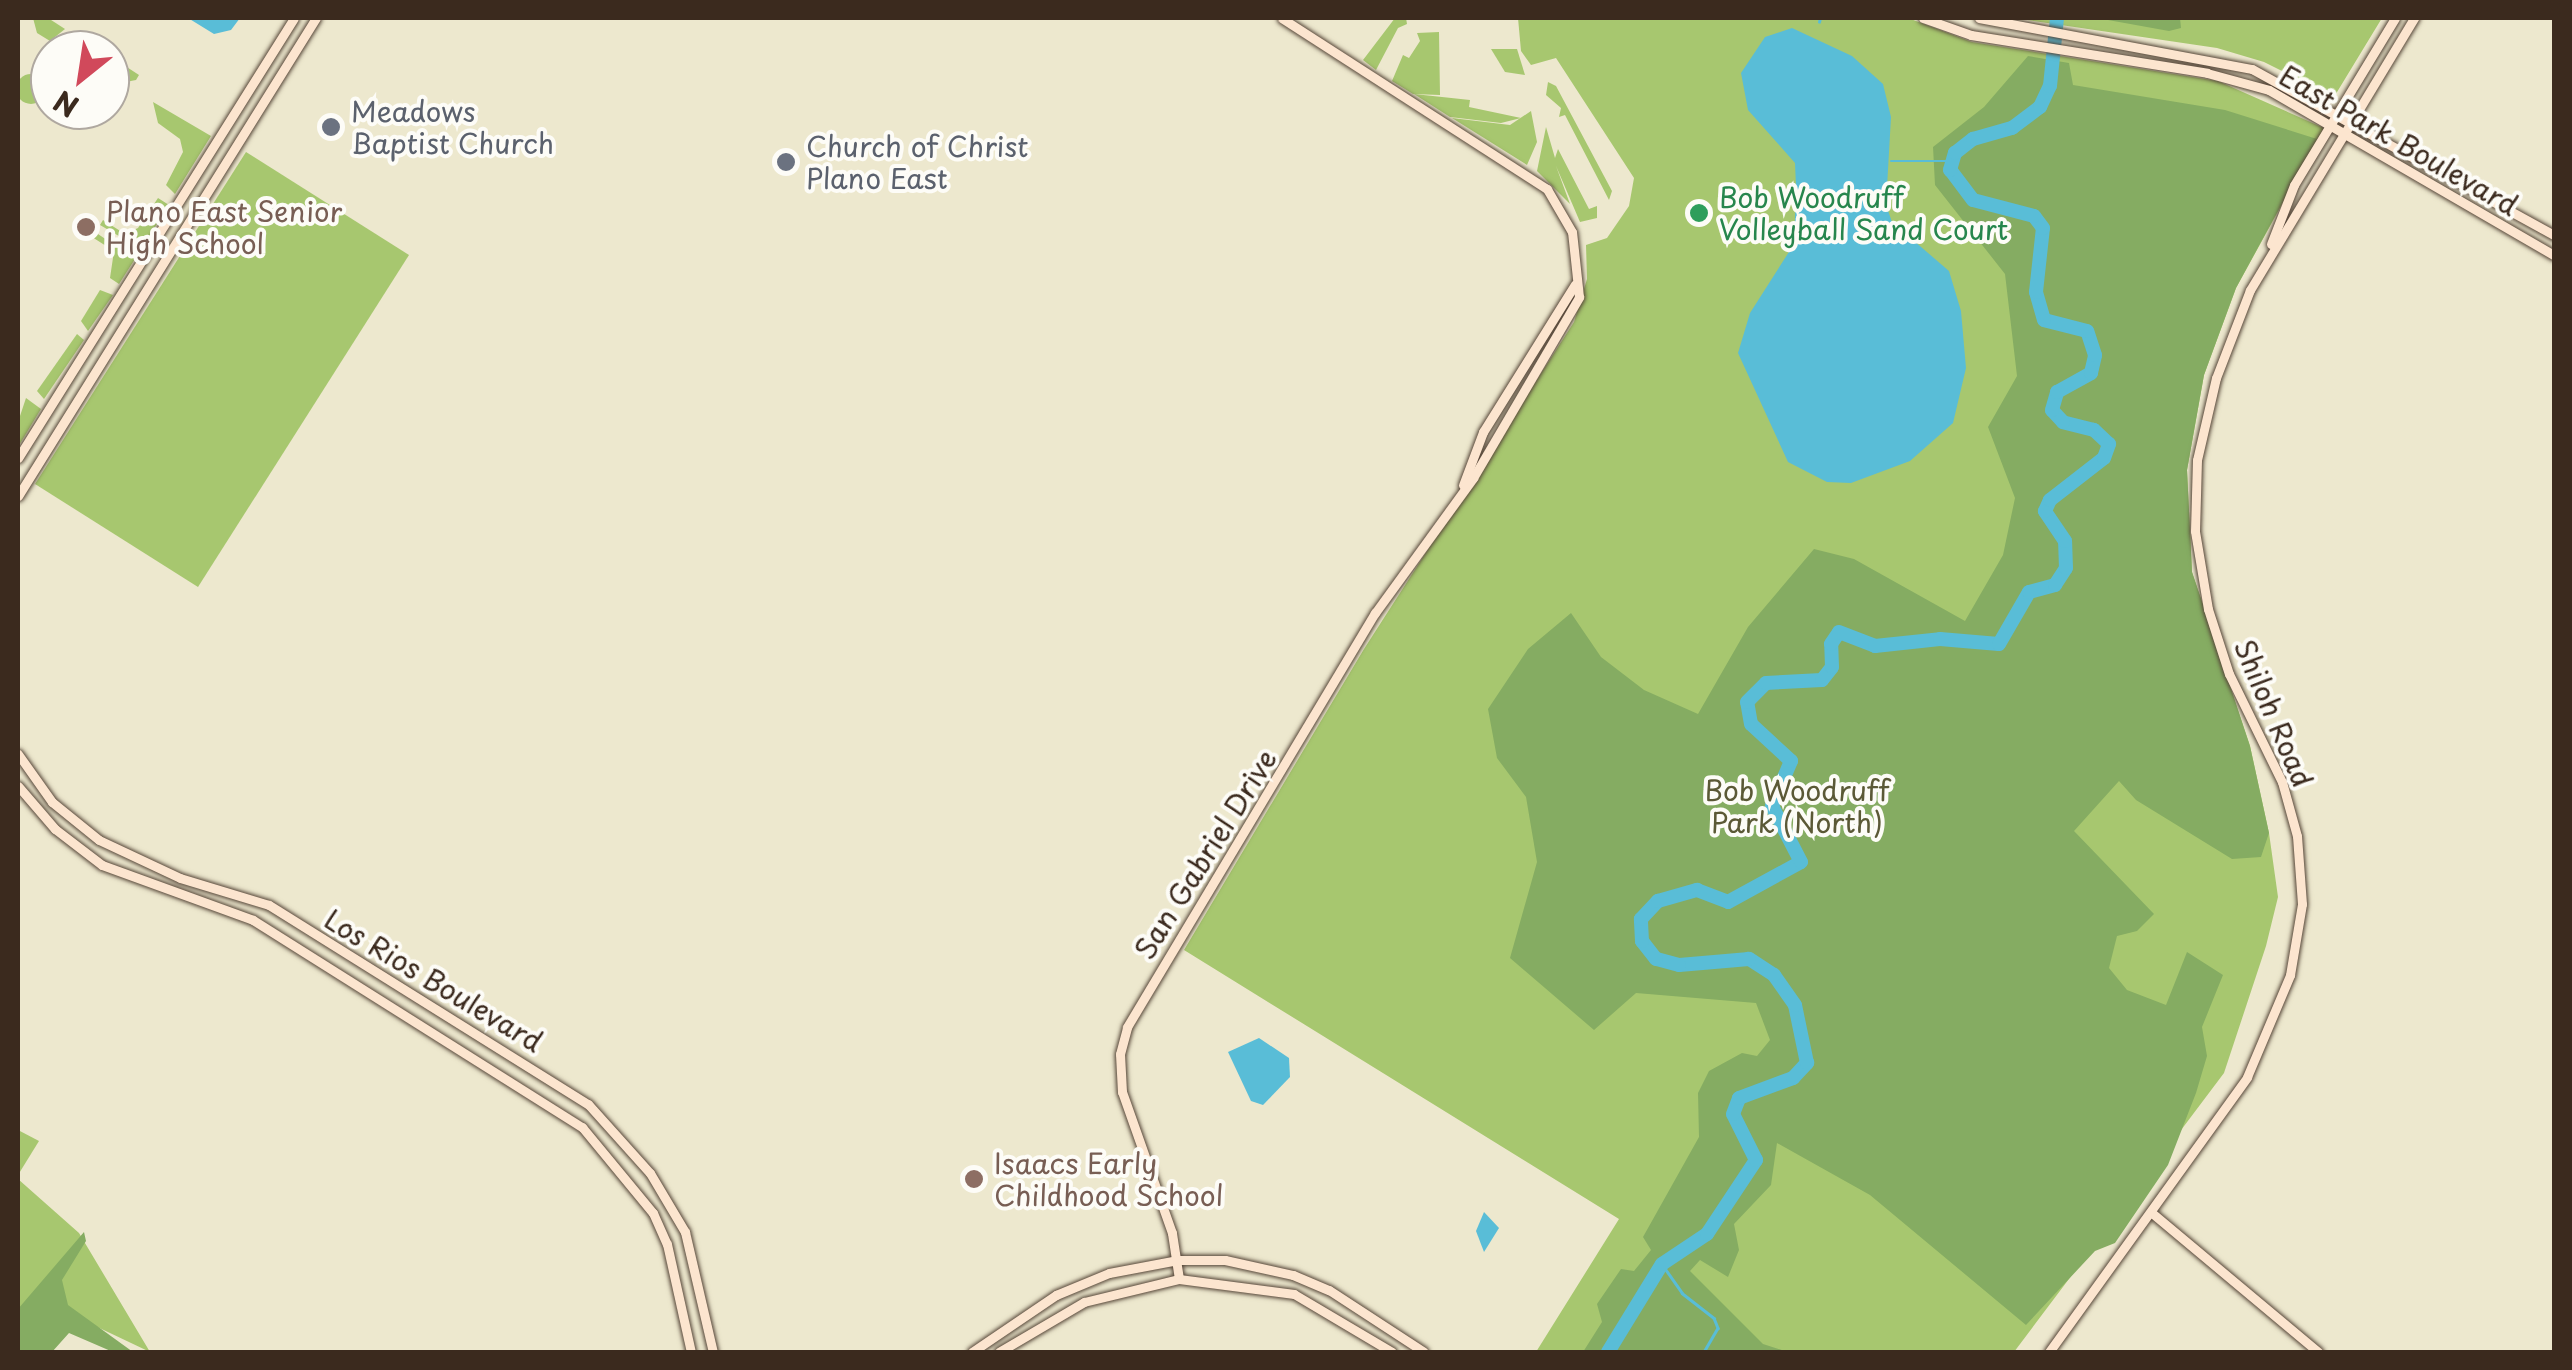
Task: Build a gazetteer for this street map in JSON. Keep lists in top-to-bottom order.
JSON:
{
  "streets": {
    "main road": [
      "East Park Boulevard",
      "Shiloh Road",
      "San Gabriel Drive",
      "Los Rios Boulevard"
    ]
  },
  "crossings": [
    ["East Park Boulevard", "Shiloh Road"]
  ],
  "parks": ["Bob Woodruff Park (North)"],
  "places": [
    "Meadows Baptist Church",
    "Church of Christ Plano East",
    "Bob Woodruff Volleyball Sand Court",
    "Plano East Senior High School",
    "Isaacs Early Childhood School"
  ],
  "north": "bottom left"
}
